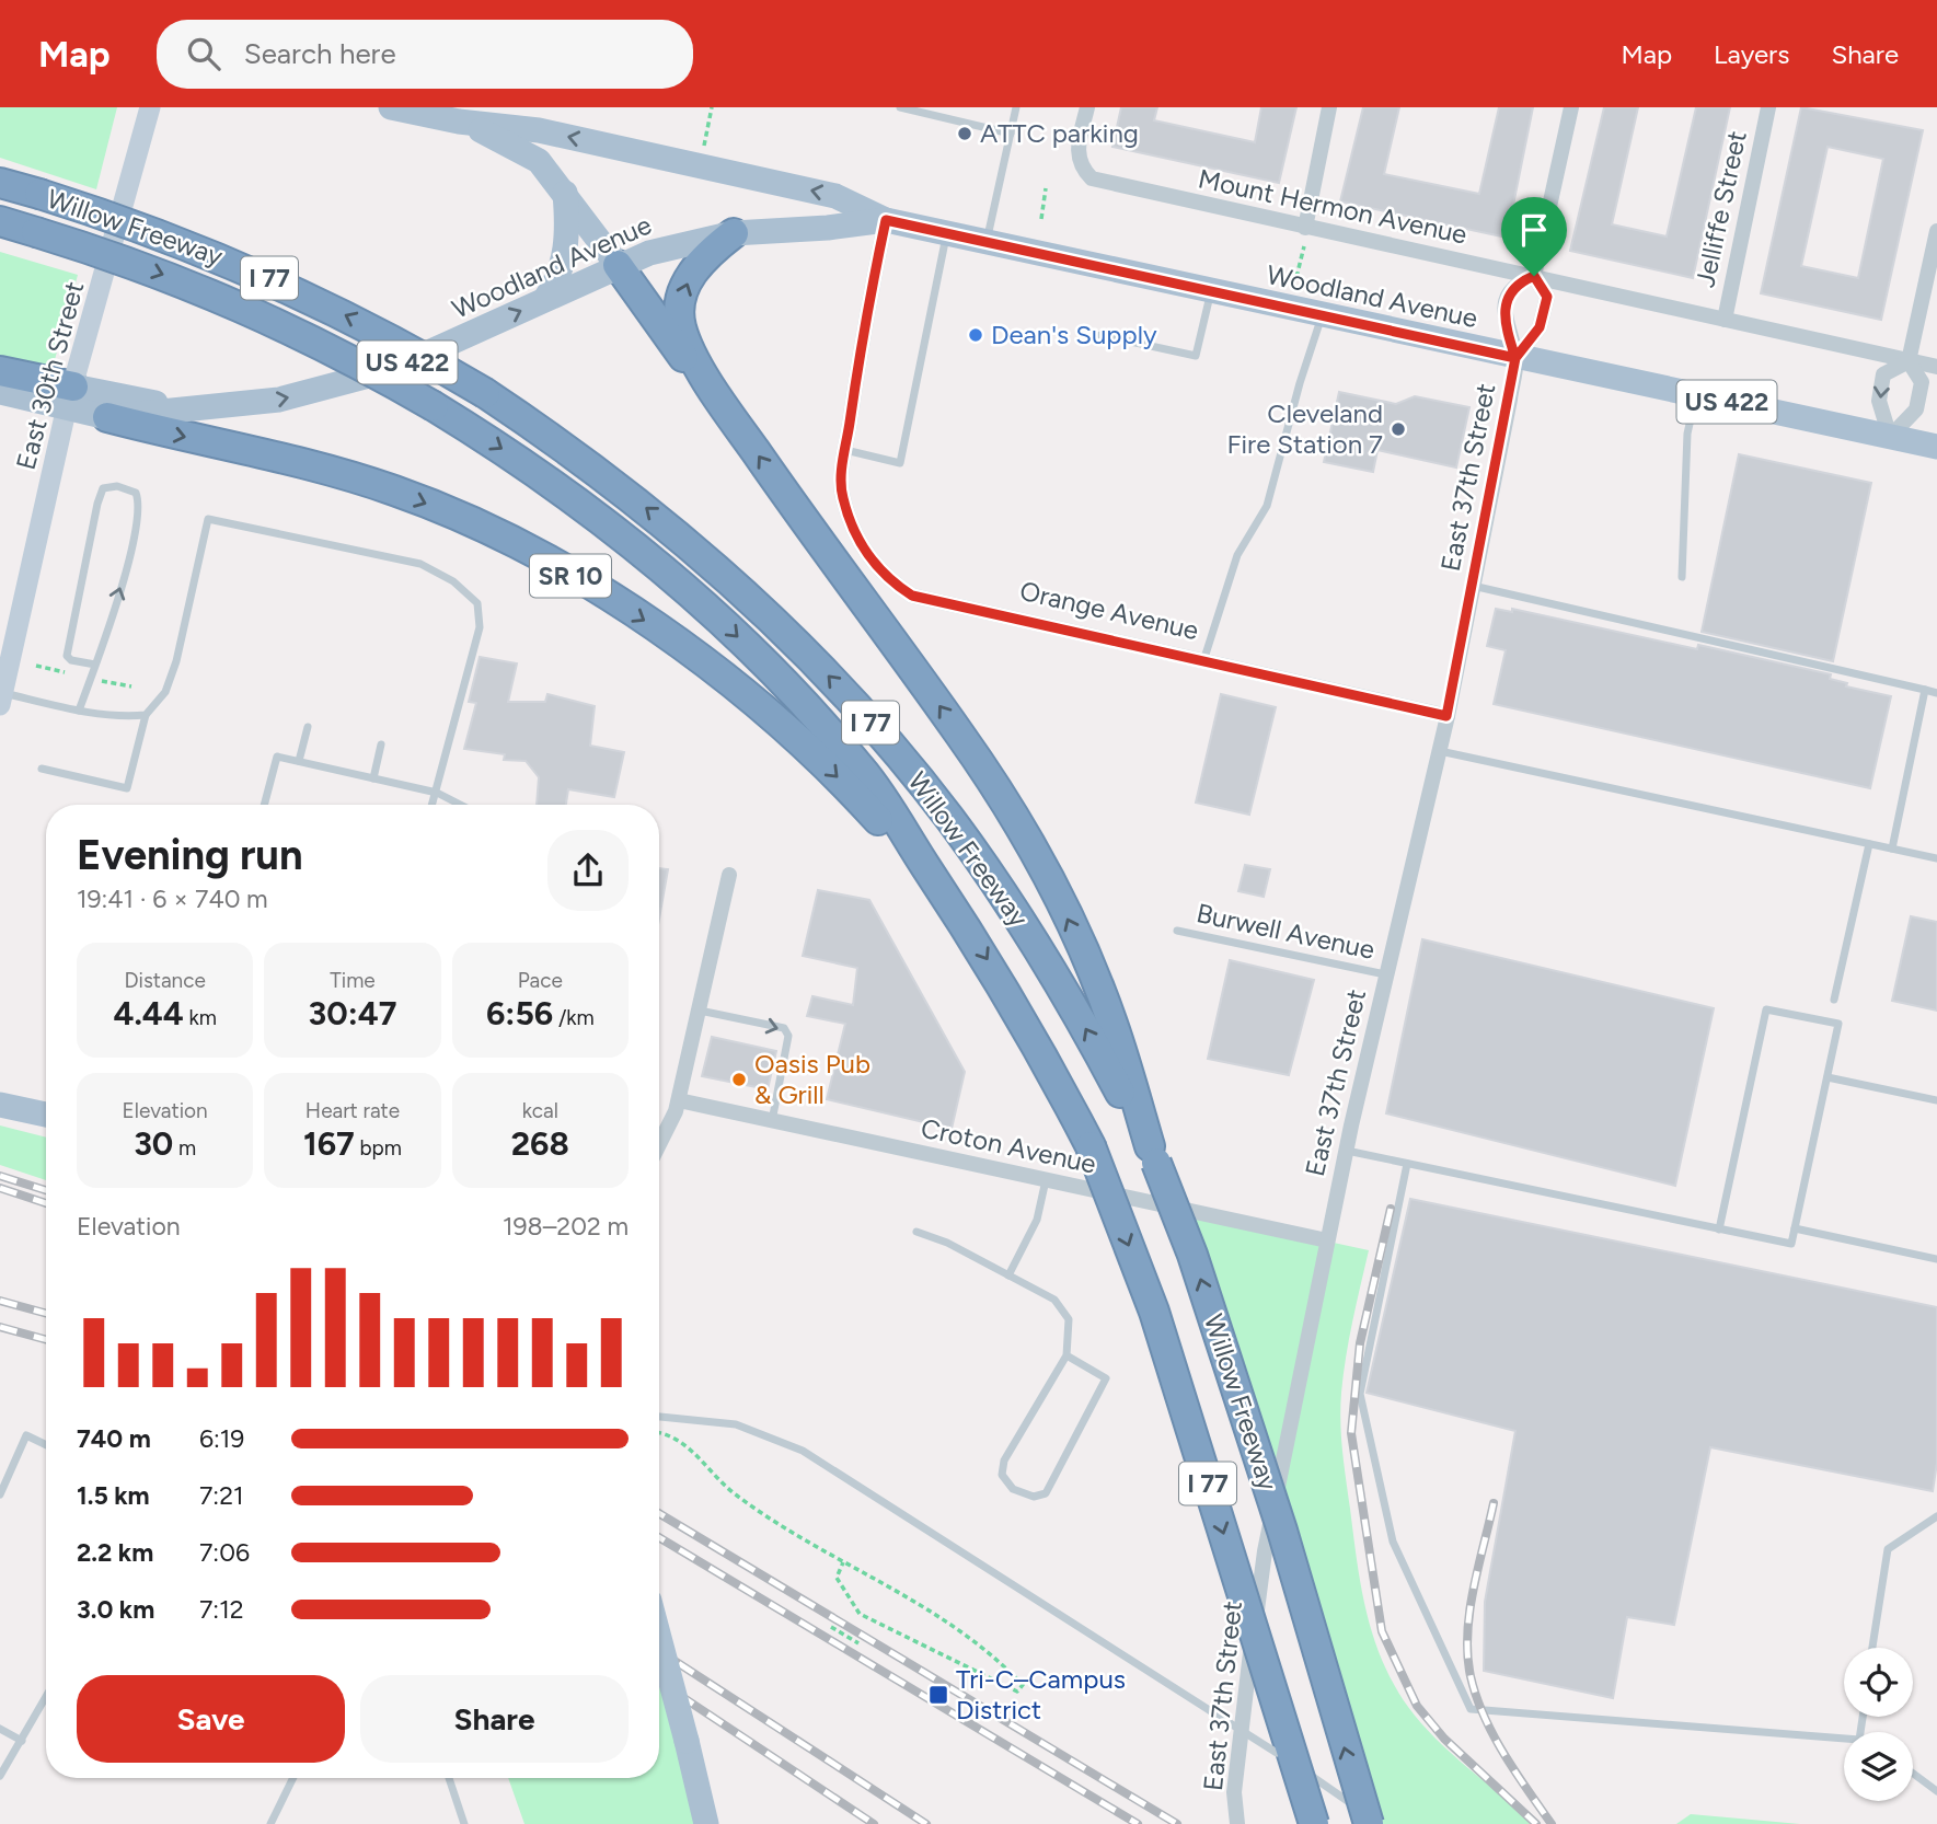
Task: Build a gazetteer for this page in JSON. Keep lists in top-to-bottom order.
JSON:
{
  "streets": {
    "highway": ["Willow Freeway", "I 77", "SR 10"],
    "main road": ["Woodland Avenue", "US 422", "East 30th Street"],
    "street": [
      "Mount Hermon Avenue",
      "Jelliffe Street",
      "East 37th Street",
      "Orange Avenue",
      "Croton Avenue"
    ],
    "lane": ["Burwell Avenue"]
  },
  "crossings": [
    ["Mount Hermon Avenue", "Jelliffe Street"],
    ["Mount Hermon Avenue", "East 37th Street"],
    ["Willow Freeway", "SR 10"],
    ["Woodland Avenue", "US 422"],
    ["Woodland Avenue", "East 30th Street"],
    ["Woodland Avenue", "East 37th Street"],
    ["Woodland Avenue", "SR 10"],
    ["Woodland Avenue", "Orange Avenue"],
    ["US 422", "East 30th Street"],
    ["East 37th Street", "Orange Avenue"],
    ["East 37th Street", "Burwell Avenue"],
    ["East 37th Street", "Croton Avenue"]
  ],
  "places": {
    "other": [
      "ATTC parking",
      "Dean's Supply",
      "Cleveland Fire Station 7",
      "Oasis Pub & Grill"
    ],
    "transit": ["Tri-C–Campus District"]
  },
  "page": {
    "header": "Map",
    "search": "Search here",
    "nav": ["Map", "Layers", "Share"],
    "heading": ["Evening run", "19:41 · 6 × 740 m"],
    "stats": [
      ["Distance", "4.44 km"],
      ["Time", "30:47"],
      ["Pace", "6:56 /km"],
      ["Elevation", "30 m"],
      ["Heart rate", "167 bpm"],
      ["kcal", "268"]
    ],
    "chart": ["Elevation", "198–202 m"],
    "list": [
      {
        "name": "740 m",
        "note": "6:19"
      },
      {
        "name": "1.5 km",
        "note": "7:21"
      },
      {
        "name": "2.2 km",
        "note": "7:06"
      },
      {
        "name": "3.0 km",
        "note": "7:12"
      }
    ],
    "buttons": ["Save", "Share"]
  }
}
